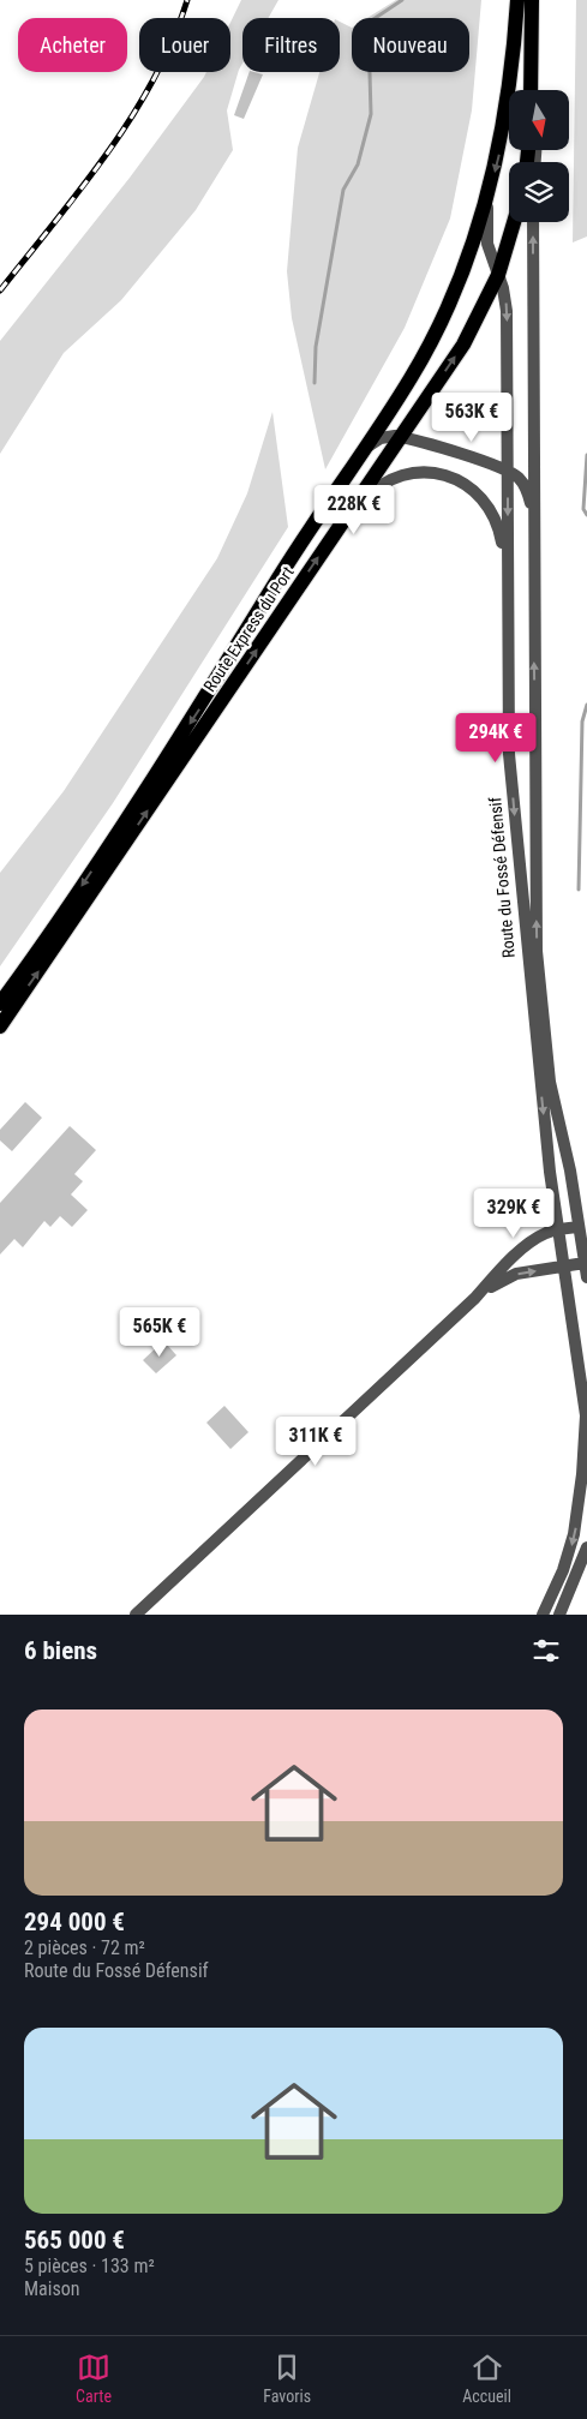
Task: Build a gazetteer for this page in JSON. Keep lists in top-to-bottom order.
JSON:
{
  "streets": {
    "main road": ["Route Express du Port", "Route du Fossé Défensif"]
  },
  "crossings": [
    ["Route Express du Port", "Route du Fossé Défensif"]
  ],
  "north": "bottom",
  "page": {
    "chip": [
      "Acheter",
      "Louer",
      "Filtres",
      "Nouveau"
    ],
    "price": [
      "563K €",
      "228K €",
      "294K €",
      "329K €",
      "565K €",
      "311K €"
    ],
    "heading": "6 biens",
    "list": [
      {
        "name": "294 000 €",
        "note": "2 pièces · 72 m² · Route du Fossé Défensif"
      },
      {
        "name": "565 000 €",
        "note": "5 pièces · 133 m² · Maison"
      }
    ],
    "tabs": ["Carte", "Favoris", "Accueil"]
  }
}
